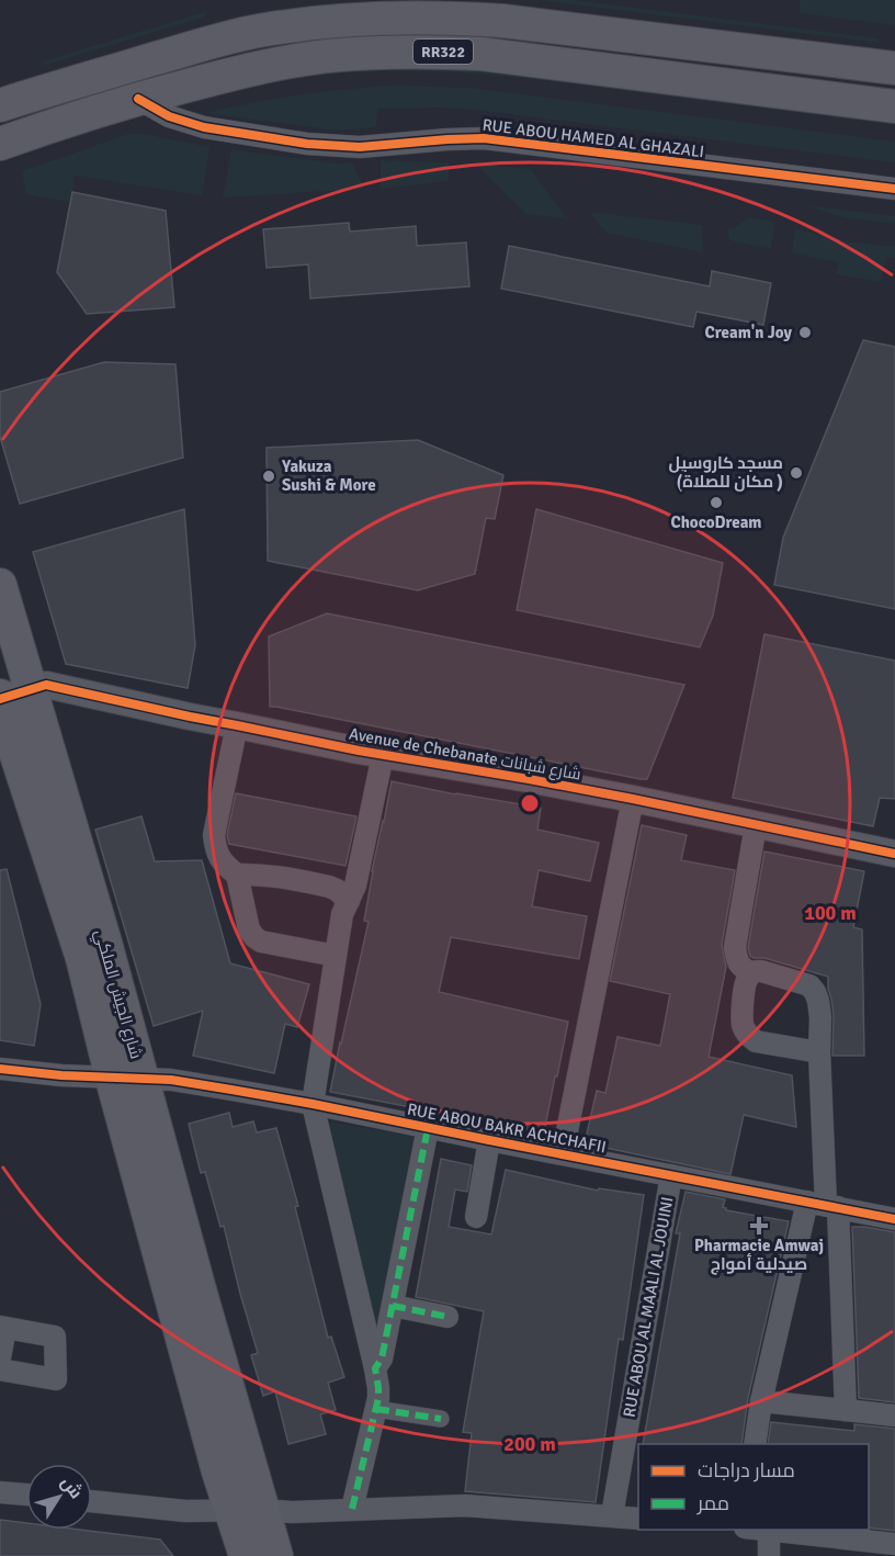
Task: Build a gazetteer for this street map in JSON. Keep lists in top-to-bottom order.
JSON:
{
  "streets": {
    "main road": ["RR322", "شارع الجيش الملكي"],
    "street": [
      "RUE ABOU HAMED AL GHAZALI",
      "Avenue de Chebanate شارع شبانات",
      "RUE ABOU BAKR ACHCHAFII",
      "RUE ABOU AL MAALI AL JOUINI"
    ]
  },
  "crossings": [
    ["RR322", "RUE ABOU HAMED AL GHAZALI"],
    ["Avenue de Chebanate شارع شبانات", "شارع الجيش الملكي"],
    ["شارع الجيش الملكي", "RUE ABOU BAKR ACHCHAFII"],
    ["RUE ABOU BAKR ACHCHAFII", "RUE ABOU AL MAALI AL JOUINI"]
  ],
  "places": {
    "other": [
      "Cream'n Joy",
      "مسجد كاروسيل (مكان للصلاة )",
      "Yakuza Sushi & More",
      "ChocoDream"
    ],
    "health": ["Pharmacie Amwaj صيدلية أمواج"]
  },
  "legend": ["مسار دراجات", "ممر"],
  "north": "top right",
  "rings": ["100 m", "200 m"]
}
